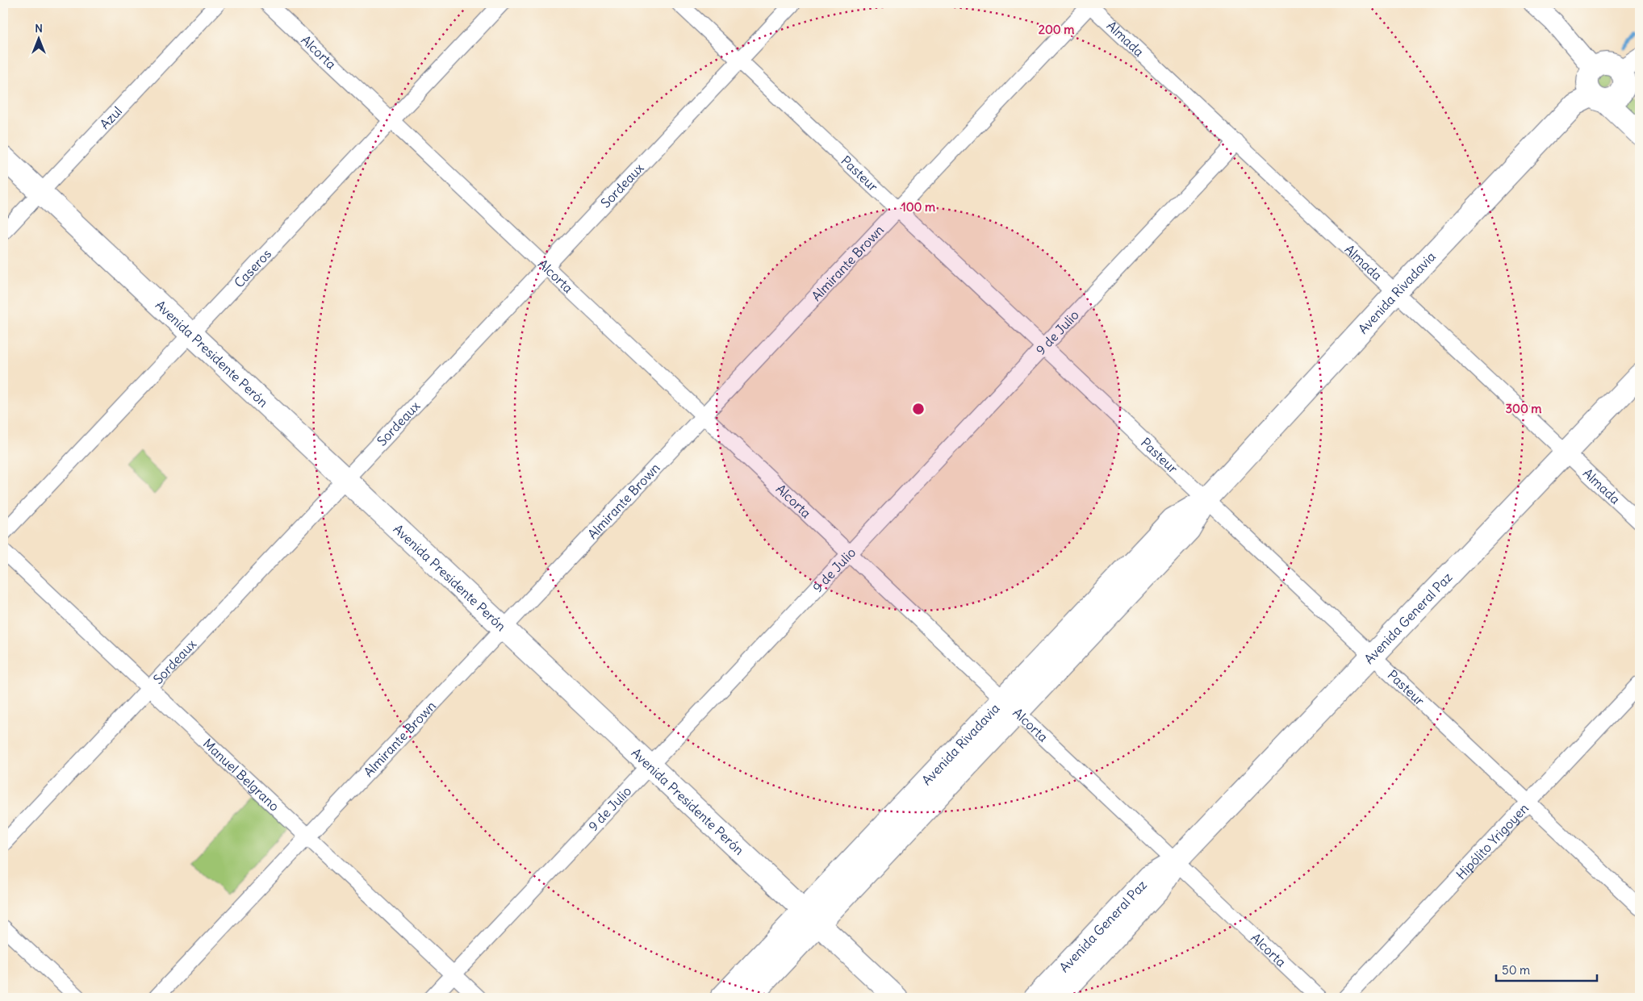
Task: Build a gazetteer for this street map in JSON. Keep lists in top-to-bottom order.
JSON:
{
  "streets": {
    "main road": ["Avenida Rivadavia", "Avenida Presidente Perón", "Avenida General Paz"],
    "street": [
      "Almada",
      "Alcorta",
      "Azul",
      "Pasteur",
      "Sordeaux",
      "Almirante Brown",
      "Caseros",
      "9 de Julio",
      "Manuel Belgrano",
      "Hipólito Yrigoyen"
    ]
  },
  "crossings": [
    ["Almada", "Almirante Brown"],
    ["Almada", "Avenida Rivadavia"],
    ["Almada", "9 de Julio"],
    ["Almada", "Avenida General Paz"],
    ["Alcorta", "Sordeaux"],
    ["Alcorta", "Almirante Brown"],
    ["Alcorta", "Caseros"],
    ["Alcorta", "Avenida Rivadavia"],
    ["Alcorta", "9 de Julio"],
    ["Alcorta", "Avenida General Paz"],
    ["Azul", "Avenida Presidente Perón"],
    ["Pasteur", "Sordeaux"],
    ["Pasteur", "Almirante Brown"],
    ["Pasteur", "Avenida Rivadavia"],
    ["Pasteur", "9 de Julio"],
    ["Pasteur", "Avenida General Paz"],
    ["Pasteur", "Hipólito Yrigoyen"],
    ["Sordeaux", "Avenida Presidente Perón"],
    ["Sordeaux", "Manuel Belgrano"],
    ["Almirante Brown", "Avenida Presidente Perón"],
    ["Almirante Brown", "Manuel Belgrano"],
    ["Caseros", "Avenida Presidente Perón"],
    ["Avenida Rivadavia", "Avenida Presidente Perón"],
    ["9 de Julio", "Avenida Presidente Perón"],
    ["9 de Julio", "Manuel Belgrano"]
  ],
  "scale_bar": "50 m",
  "north": "top",
  "rings": ["200 m", "100 m", "300 m"]
}
